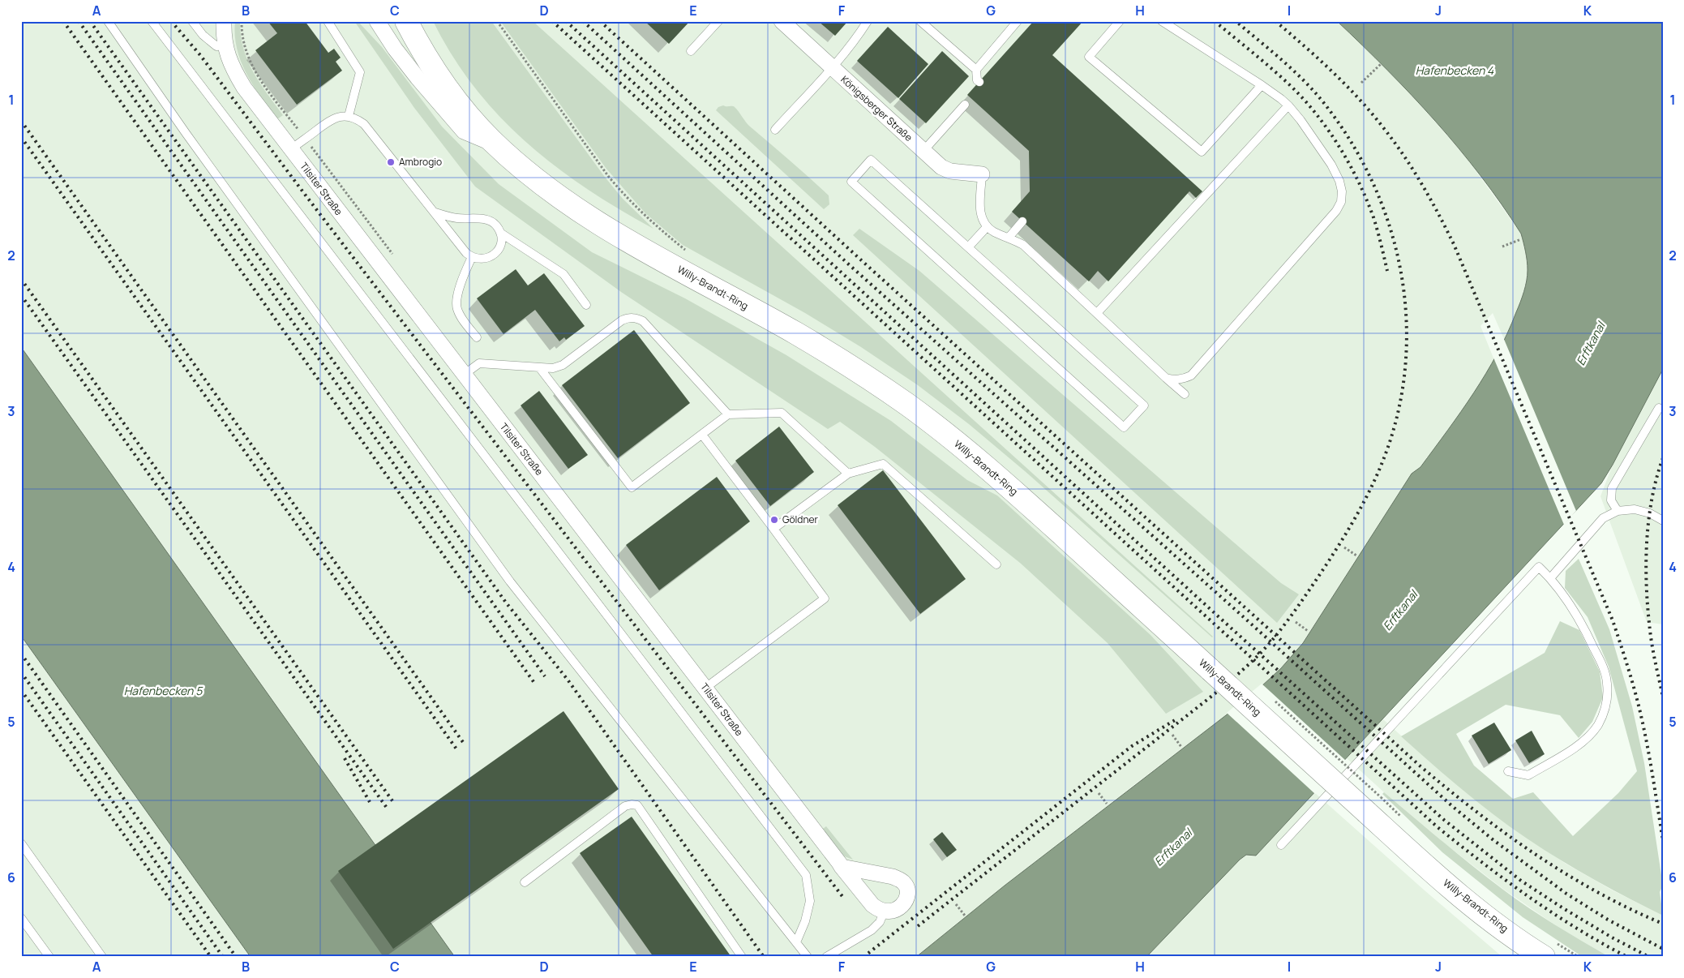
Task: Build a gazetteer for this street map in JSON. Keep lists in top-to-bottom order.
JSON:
{
  "streets": {
    "main road": ["Willy-Brandt-Ring"],
    "street": ["Königsberger Straße", "Tilsiter Straße"]
  },
  "water": ["Hafenbecken 4", "Erftkanal", "Hafenbecken 5"],
  "places": ["Ambrogio", "Göldner"],
  "grid": {
    "columns": [
      "A",
      "B",
      "C",
      "D",
      "E",
      "F",
      "G",
      "H",
      "I",
      "J",
      "K"
    ],
    "rows": [
      "1",
      "2",
      "3",
      "4",
      "5",
      "6"
    ]
  }
}
